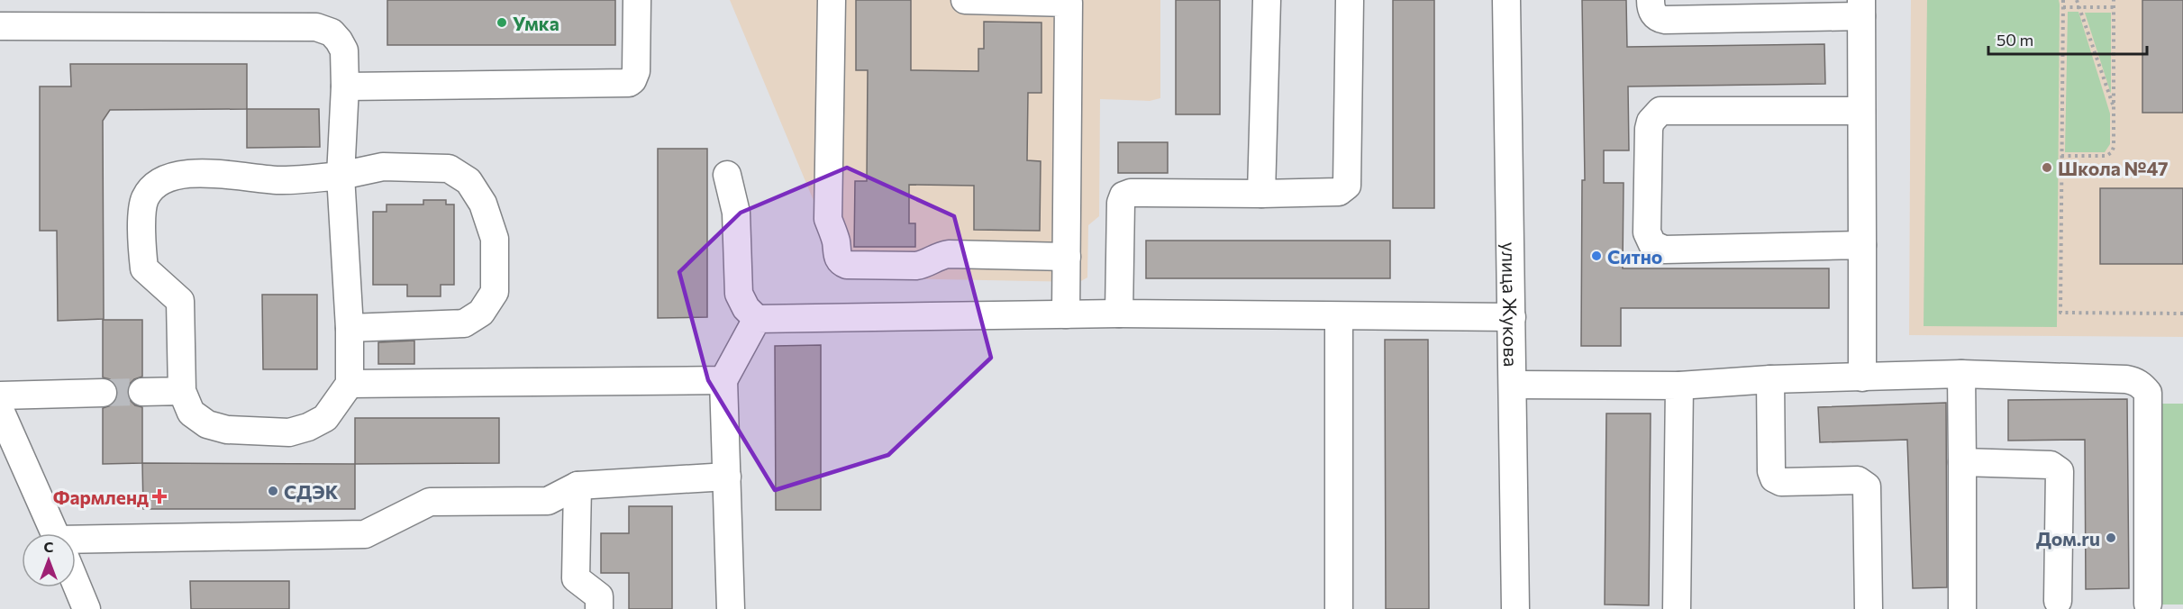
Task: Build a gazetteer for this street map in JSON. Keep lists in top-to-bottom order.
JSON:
{
  "streets": {
    "street": ["улица Жукова"]
  },
  "places": {
    "other": [
      "Умка",
      "Школа №47",
      "Ситно",
      "СДЭК",
      "Дом.ru"
    ],
    "health": ["Фармленд"]
  },
  "scale_bar": "50 m",
  "north": "top"
}
